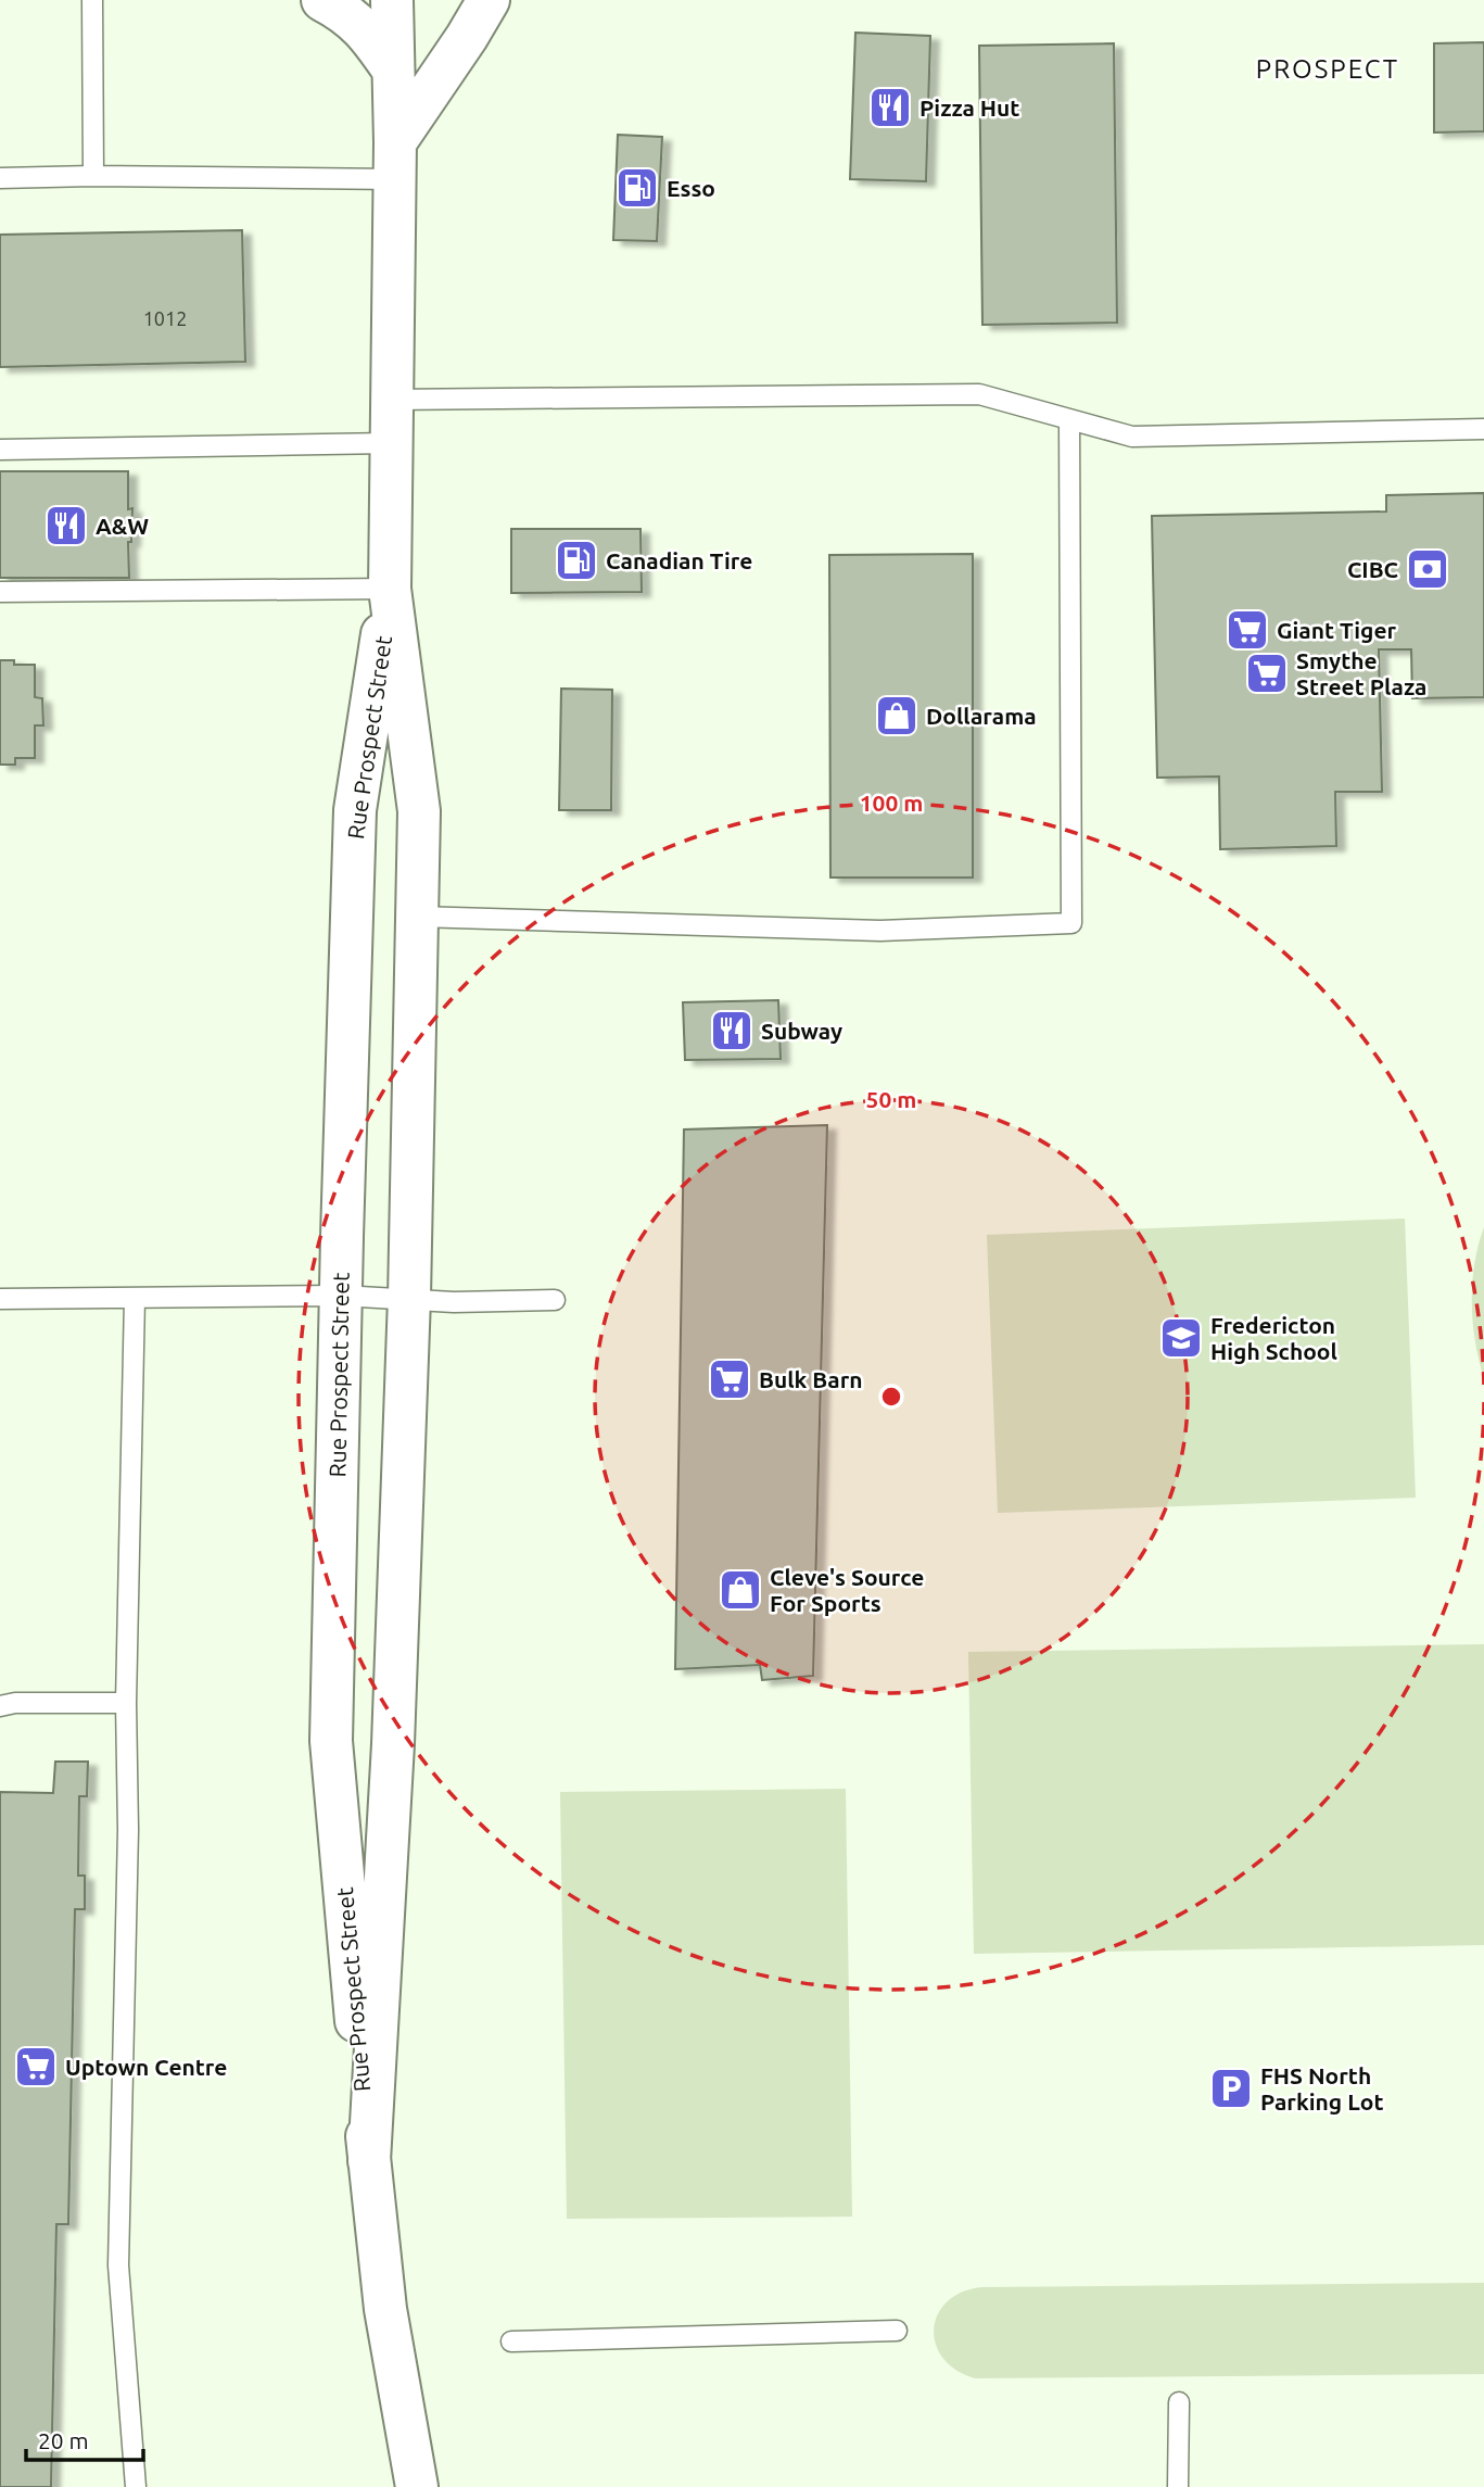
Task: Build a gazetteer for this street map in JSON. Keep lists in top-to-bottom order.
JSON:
{
  "streets": {
    "main road": ["Rue Prospect Street"]
  },
  "districts": ["PROSPECT"],
  "places": {
    "restaurant": ["Pizza Hut", "A&W", "Subway"],
    "fuel station": ["Esso", "Canadian Tire"],
    "bank": ["CIBC"],
    "supermarket": [
      "Giant Tiger",
      "Smythe Street Plaza",
      "Bulk Barn",
      "Uptown Centre"
    ],
    "shop": ["Dollarama", "Cleve's Source For Sports"],
    "school or university": ["Fredericton High School"],
    "parking": ["FHS North Parking Lot"]
  },
  "house_numbers": ["1012"],
  "scale_bar": "20 m",
  "rings": ["100 m", "50 m"]
}
